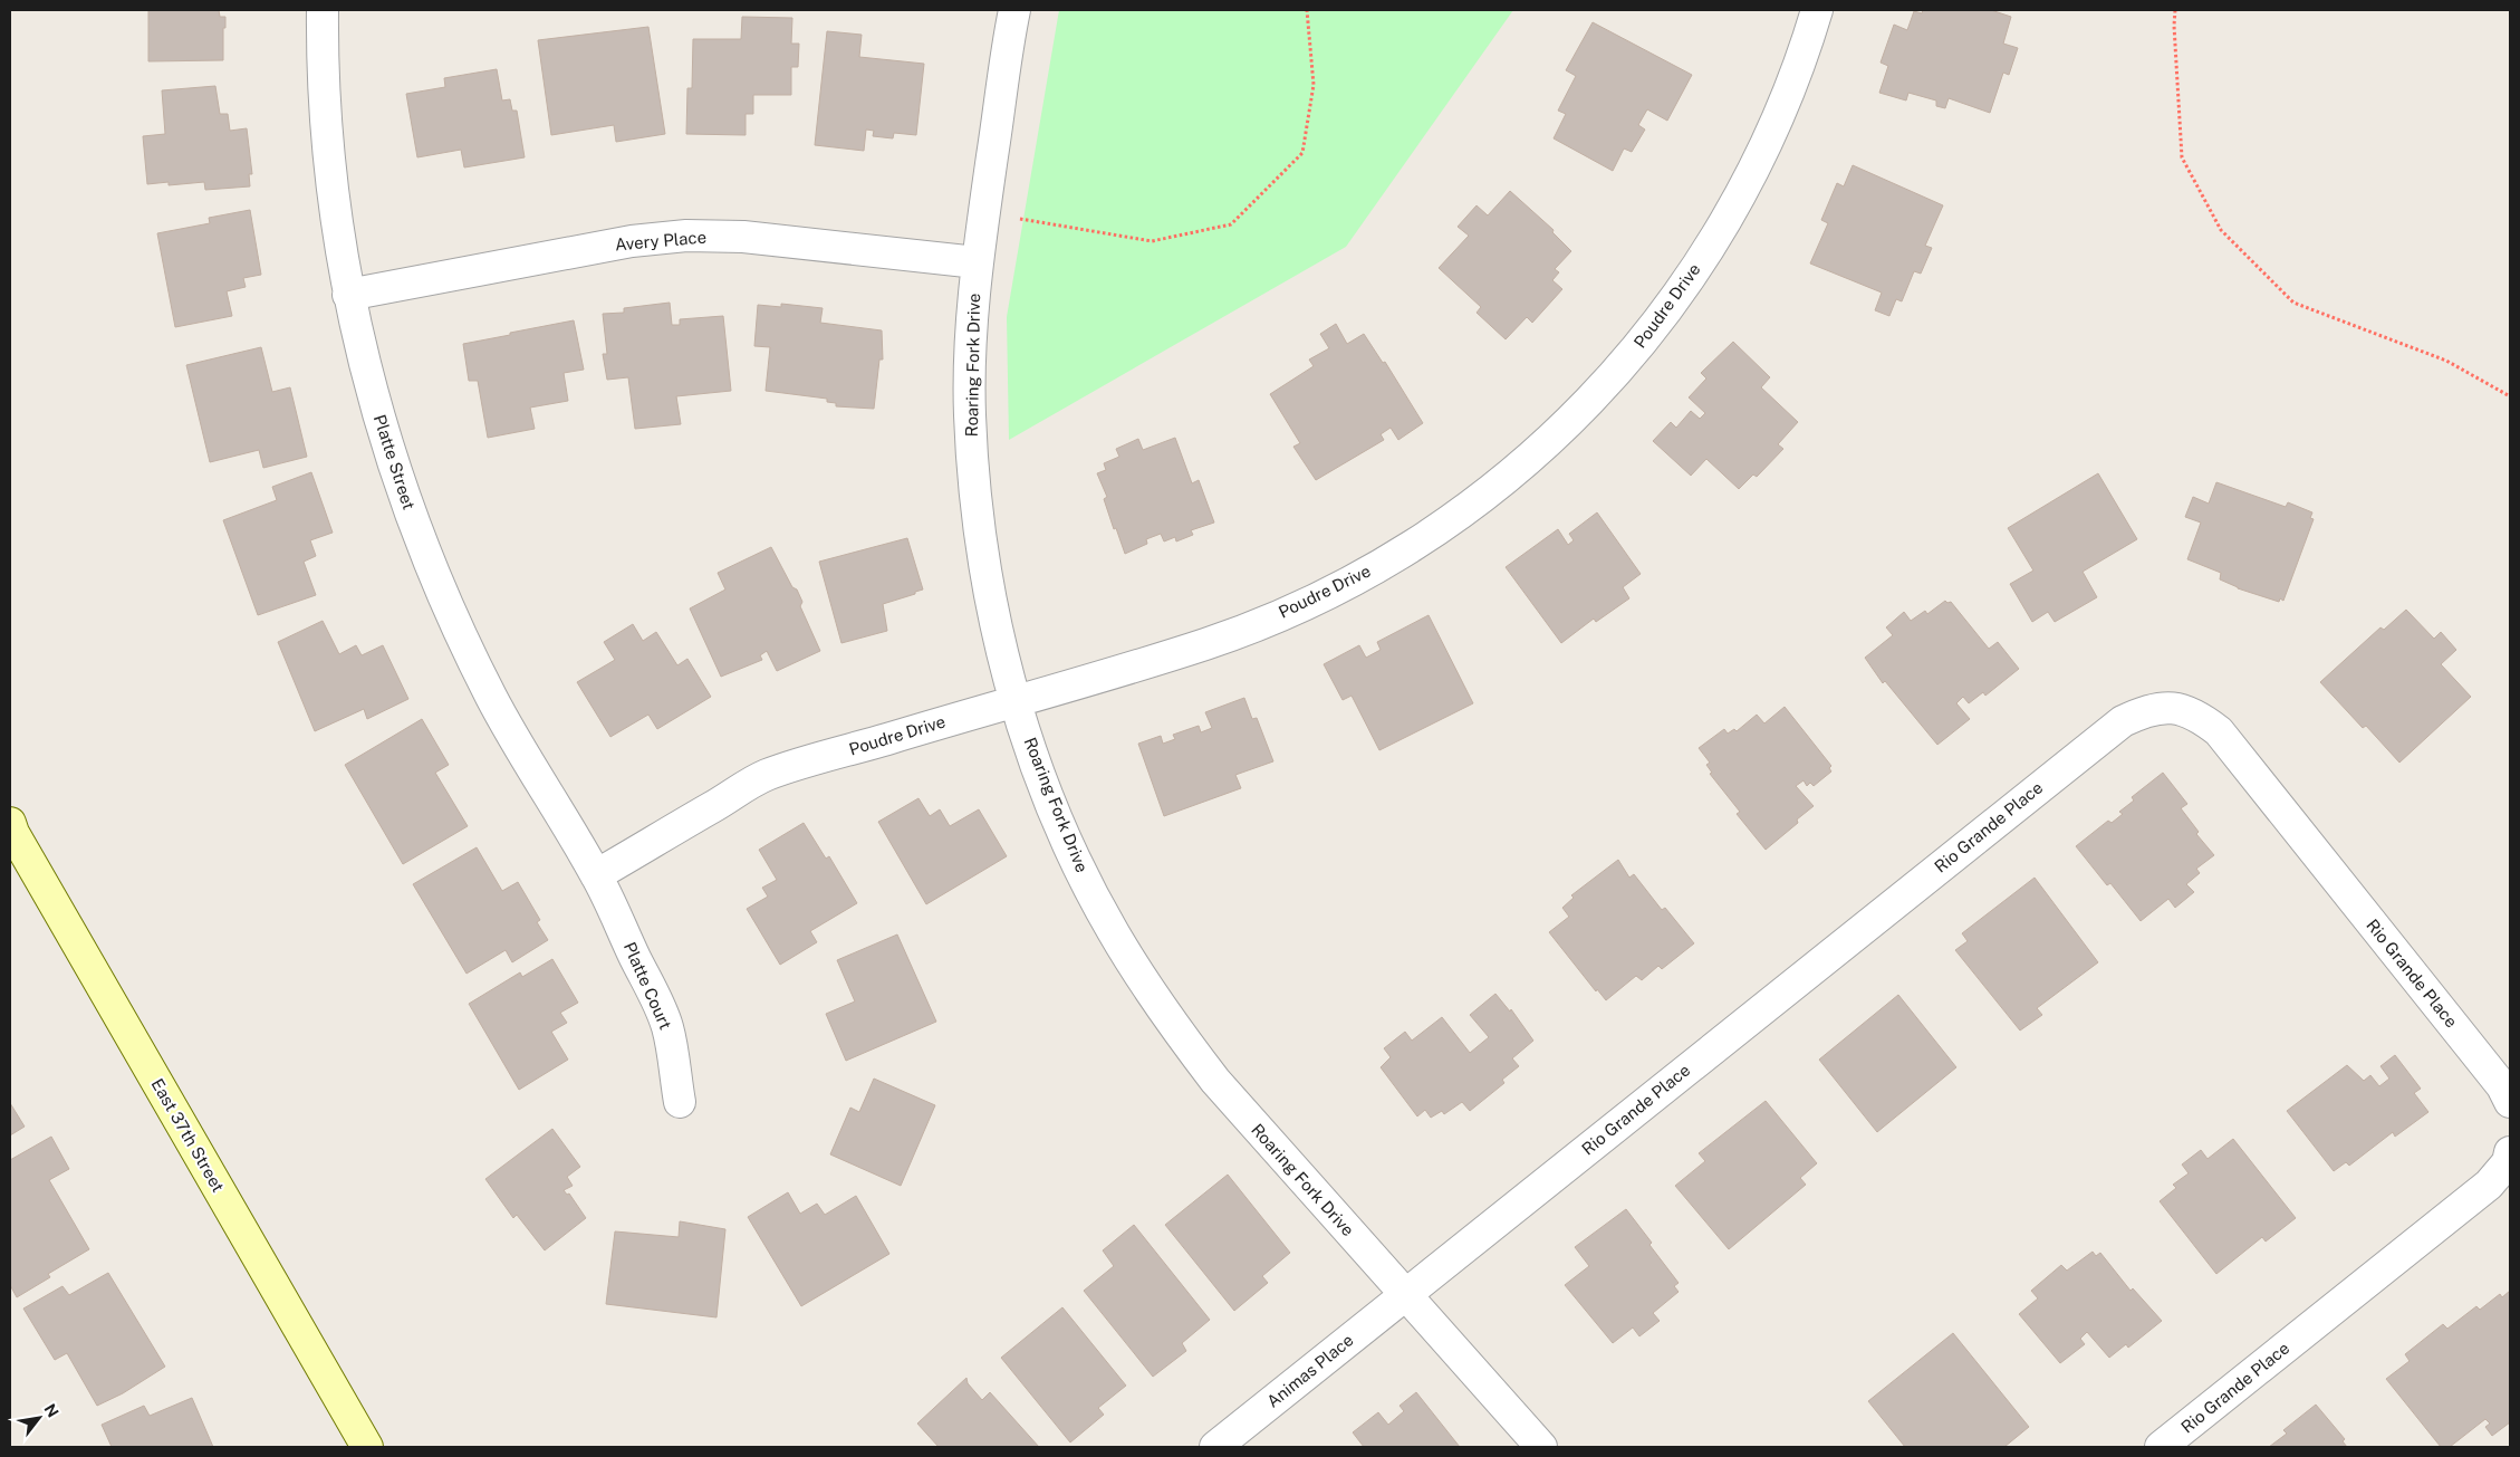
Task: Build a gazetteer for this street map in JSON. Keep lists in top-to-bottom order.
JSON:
{
  "streets": {
    "main road": ["East 37th Street"],
    "street": [
      "Avery Place",
      "Poudre Drive",
      "Roaring Fork Drive",
      "Platte Street",
      "Rio Grande Place",
      "Platte Court",
      "Animas Place"
    ]
  },
  "crossings": [
    ["Avery Place", "Roaring Fork Drive"],
    ["Avery Place", "Platte Street"],
    ["Poudre Drive", "Roaring Fork Drive"],
    ["Poudre Drive", "Platte Street"],
    ["Poudre Drive", "Platte Court"],
    ["Roaring Fork Drive", "Rio Grande Place"],
    ["Roaring Fork Drive", "Animas Place"],
    ["Platte Street", "Platte Court"],
    ["Rio Grande Place", "Animas Place"]
  ],
  "north": "top right"
}
